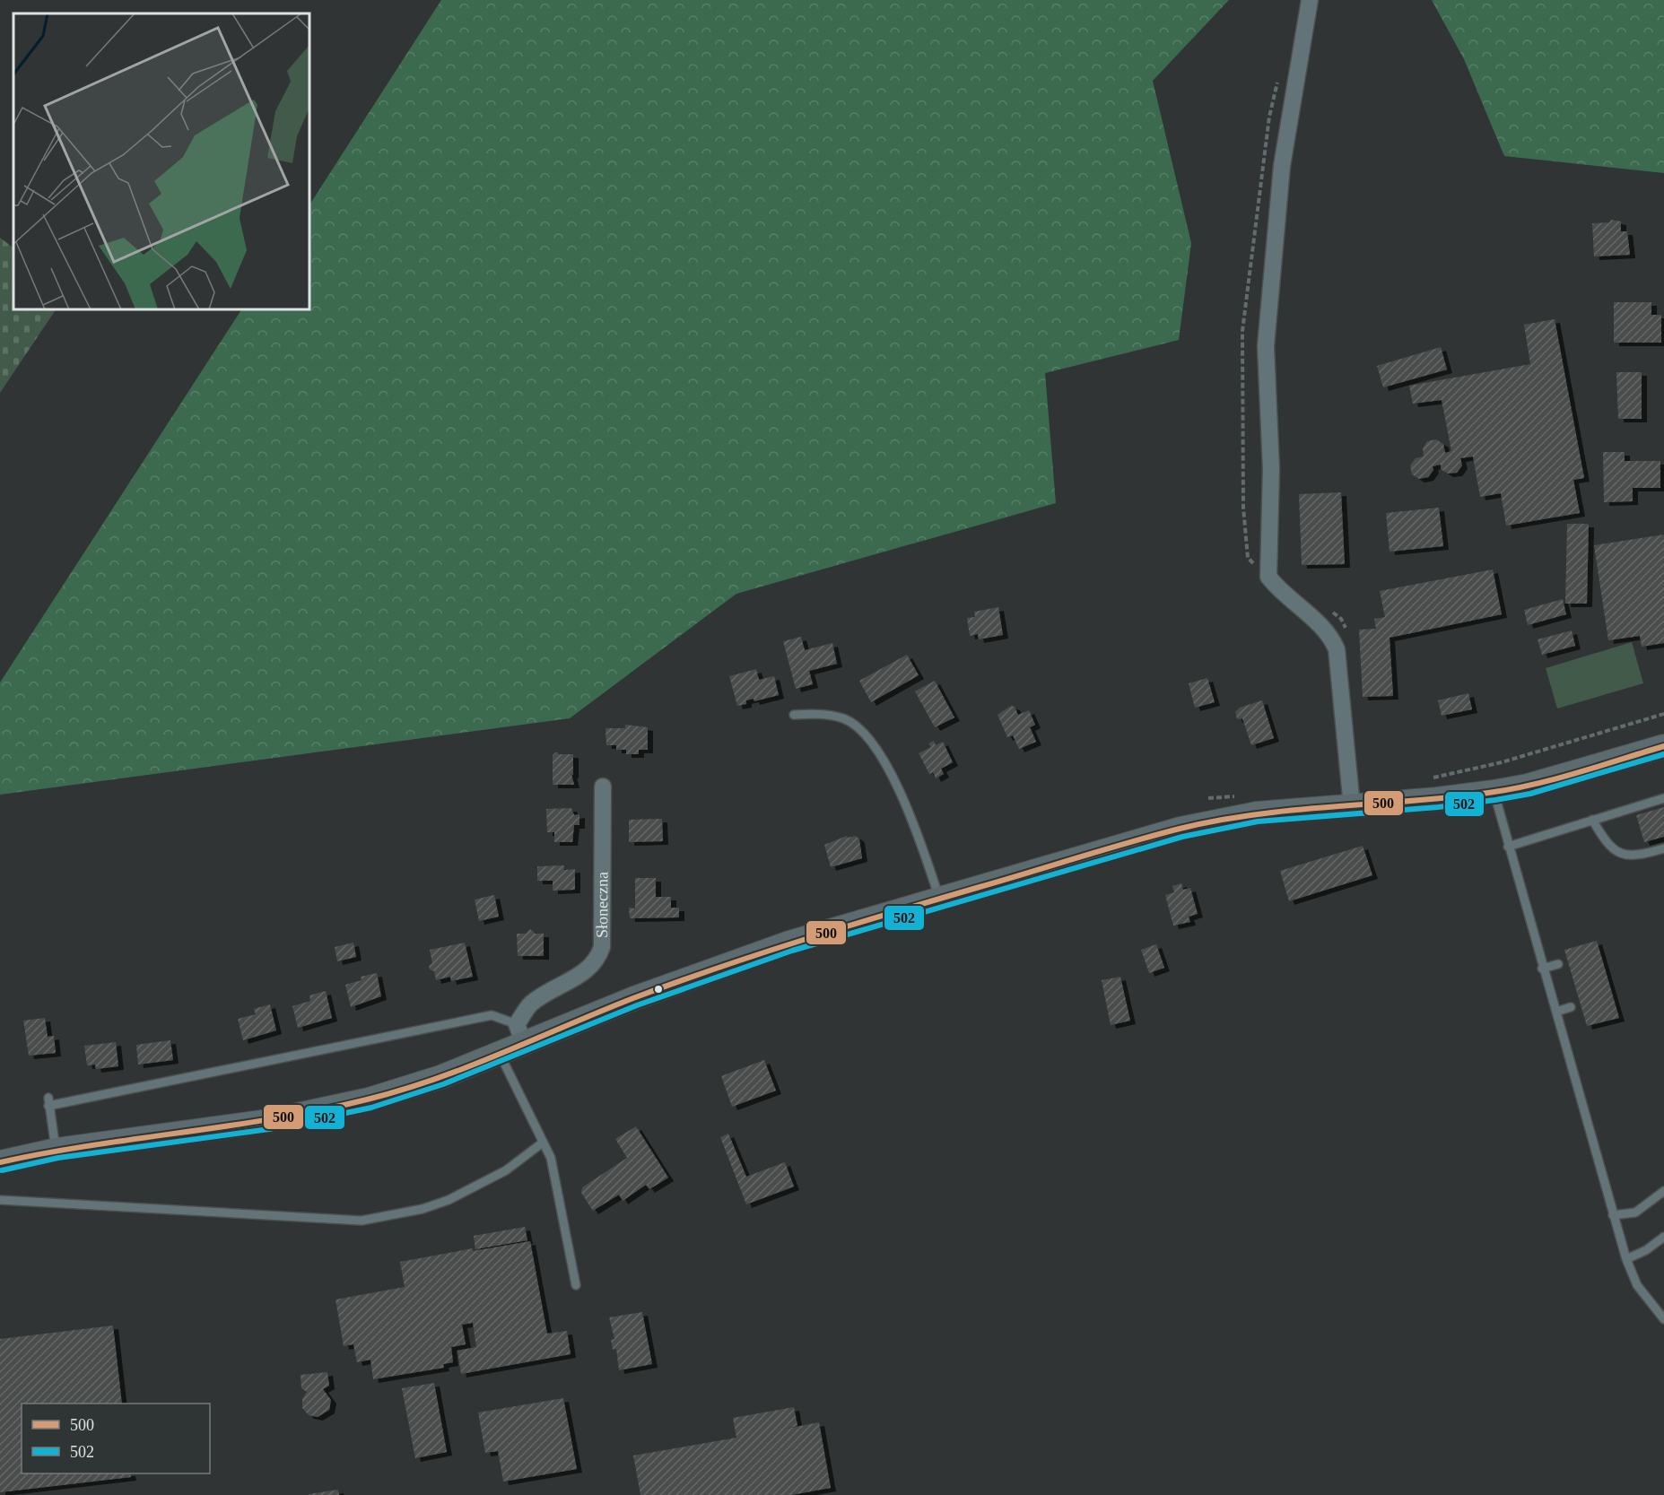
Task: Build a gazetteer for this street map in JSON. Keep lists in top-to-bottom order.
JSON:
{
  "streets": {
    "street": ["Słoneczna"]
  },
  "lines": ["transit line 500", "transit line 502"],
  "legend": ["500", "502"]
}
